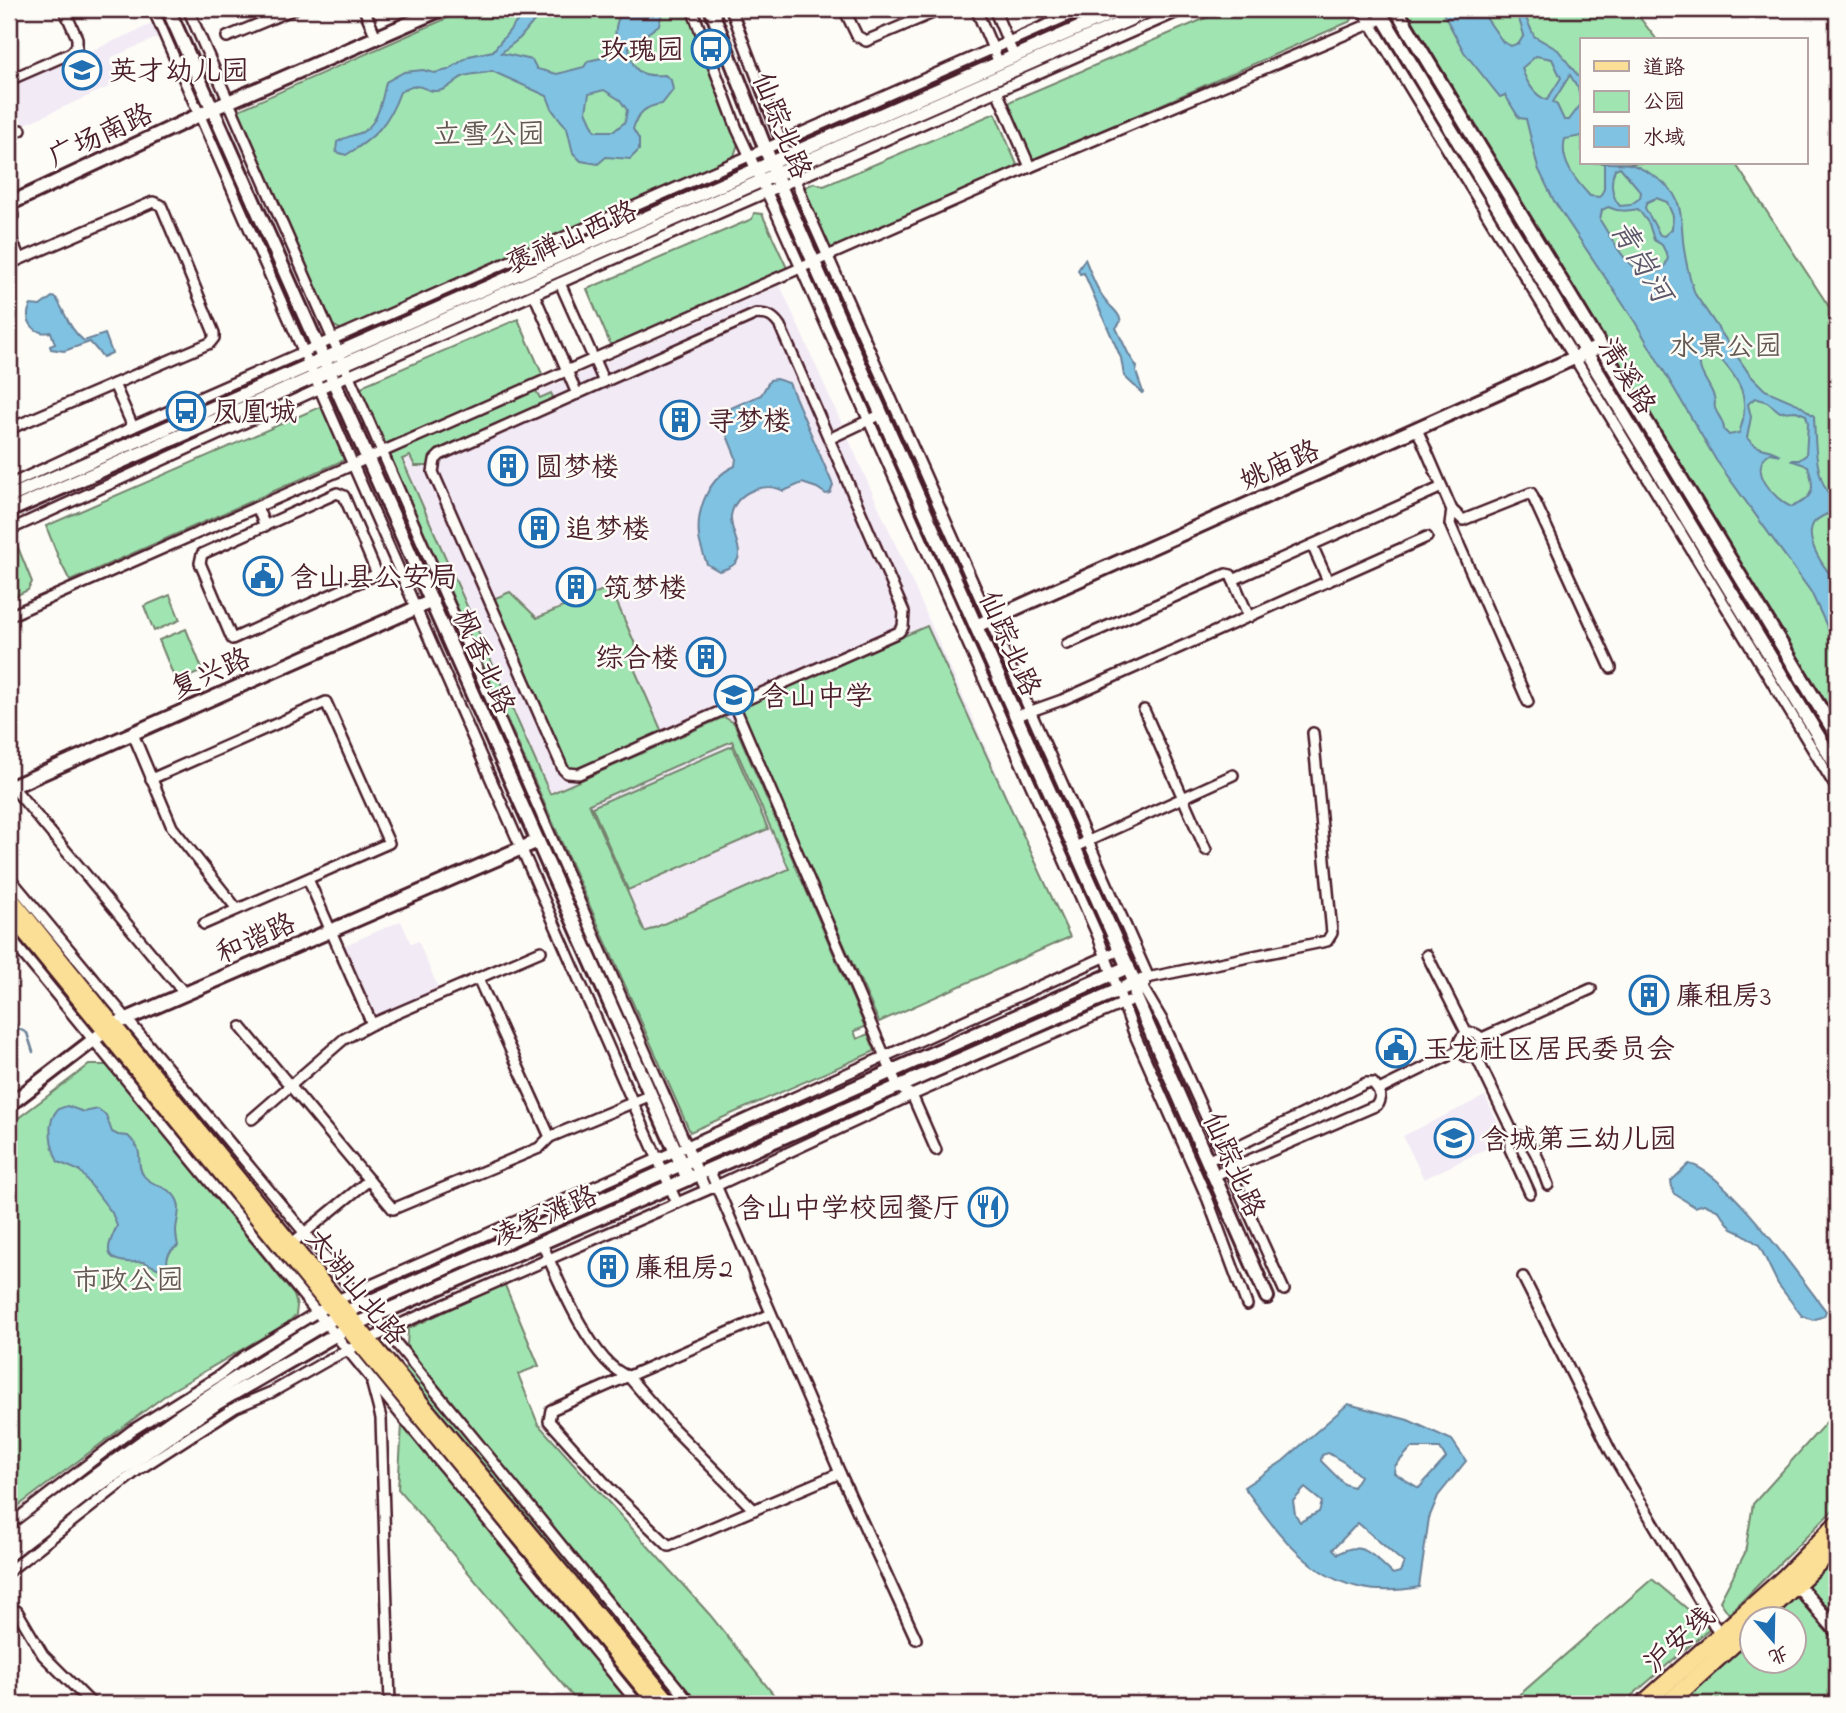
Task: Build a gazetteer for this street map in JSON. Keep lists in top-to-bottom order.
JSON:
{
  "streets": {
    "highway": ["沪安线"],
    "main road": [
      "仙踪北路",
      "广场南路",
      "褒禅山西路",
      "清溪路",
      "姚庙路",
      "枫香北路",
      "复兴路",
      "和谐路",
      "凌家滩路",
      "太湖山北路"
    ]
  },
  "crossings": [
    ["仙踪北路", "褒禅山西路"],
    ["仙踪北路", "姚庙路"],
    ["仙踪北路", "凌家滩路"],
    ["广场南路", "枫香北路"],
    ["褒禅山西路", "枫香北路"],
    ["清溪路", "姚庙路"],
    ["枫香北路", "复兴路"],
    ["枫香北路", "和谐路"],
    ["枫香北路", "凌家滩路"],
    ["和谐路", "太湖山北路"],
    ["凌家滩路", "太湖山北路"]
  ],
  "water": ["青岗河"],
  "parks": ["立雪公园", "水景公园", "市政公园"],
  "places": {
    "bus stop": ["玫瑰园", "凤凰城"],
    "school or university": ["英才幼儿园", "含山中学", "含城第三幼儿园"],
    "building": [
      "寻梦楼",
      "圆梦楼",
      "追梦楼",
      "筑梦楼",
      "综合楼",
      "廉租房3",
      "廉租房2"
    ],
    "public building": ["含山县公安局", "玉龙社区居民委员会"],
    "restaurant": ["含山中学校园餐厅"]
  },
  "legend": ["道路", "公园", "水域"],
  "north": "bottom"
}
